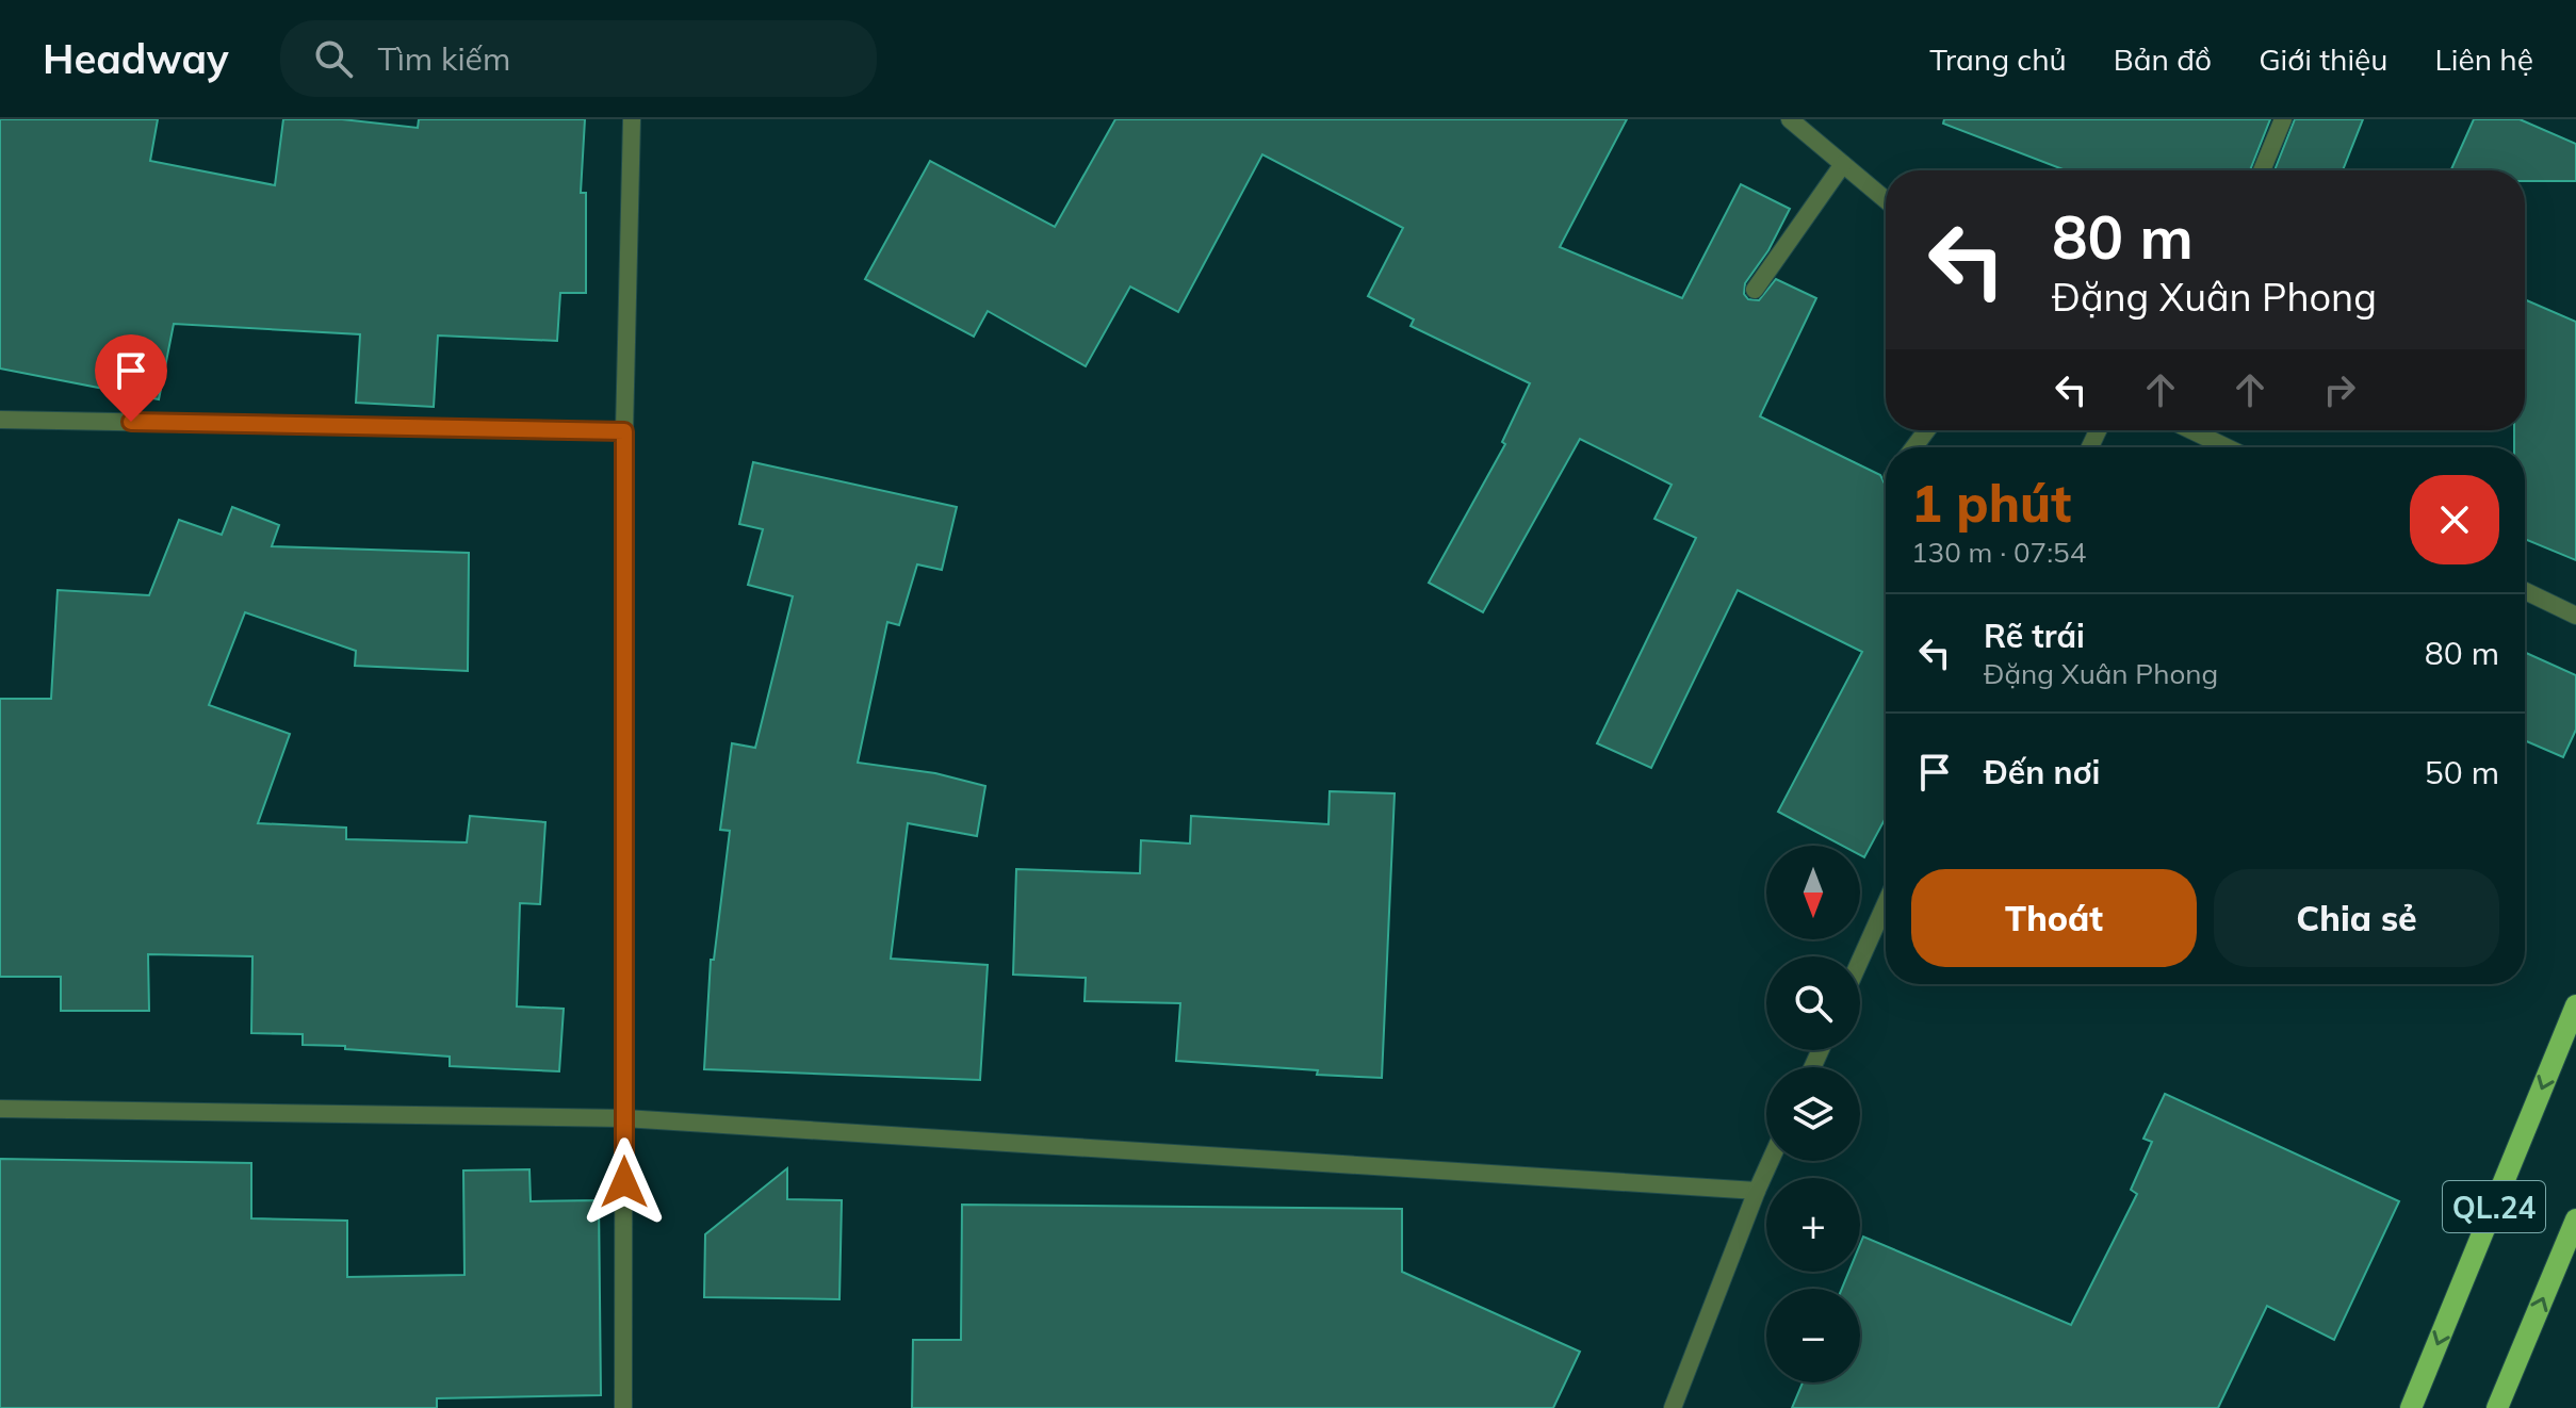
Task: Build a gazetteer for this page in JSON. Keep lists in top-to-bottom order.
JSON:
{
  "streets": {
    "main road": ["QL.24"]
  },
  "north": "bottom",
  "page": {
    "header": "Headway",
    "search": "Tìm kiếm",
    "nav": [
      "Trang chủ",
      "Bản đồ",
      "Giới thiệu",
      "Liên hệ"
    ],
    "turn": ["80 m", "Đặng Xuân Phong"],
    "heading": ["1 phút", "130 m · 07:54"],
    "list": [
      {
        "name": "Rẽ trái",
        "note": "Đặng Xuân Phong",
        "value": "80 m"
      },
      {
        "name": "Đến nơi",
        "value": "50 m"
      }
    ],
    "map_buttons": ["+", "−"],
    "buttons": ["Thoát", "Chia sẻ"]
  }
}
